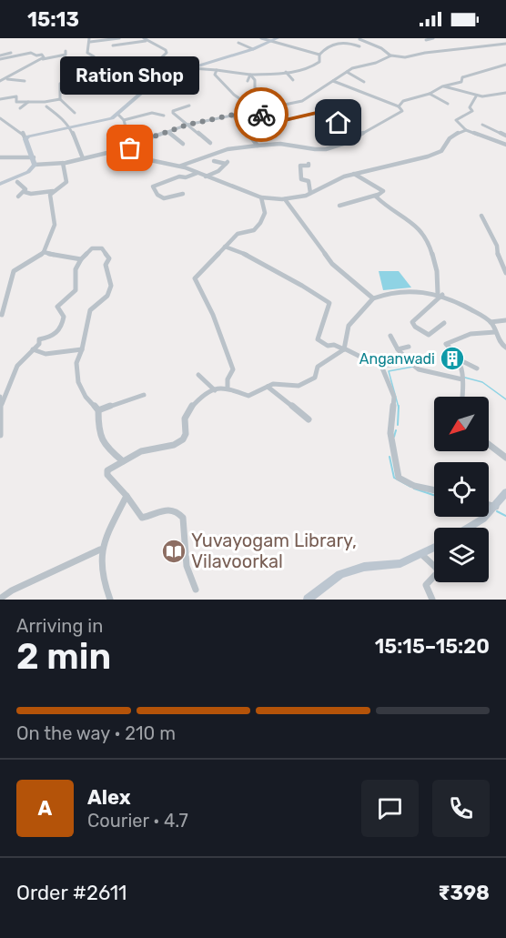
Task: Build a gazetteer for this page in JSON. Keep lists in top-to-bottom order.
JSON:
{
  "places": {
    "other": ["Ration Shop"],
    "building": ["Anganwadi"],
    "library": ["Yuvayogam Library, Vilavoorkal"]
  },
  "north": "bottom left",
  "page": {
    "status": "15:13",
    "bubble": "Ration Shop",
    "heading": ["2 min", "Arriving in", "15:15–15:20"],
    "panel": [
      "Alex",
      "Courier · 4.7",
      "Order #2611",
      "₹398"
    ],
    "bar": "On the way · 210 m",
    "round": "A"
  }
}
